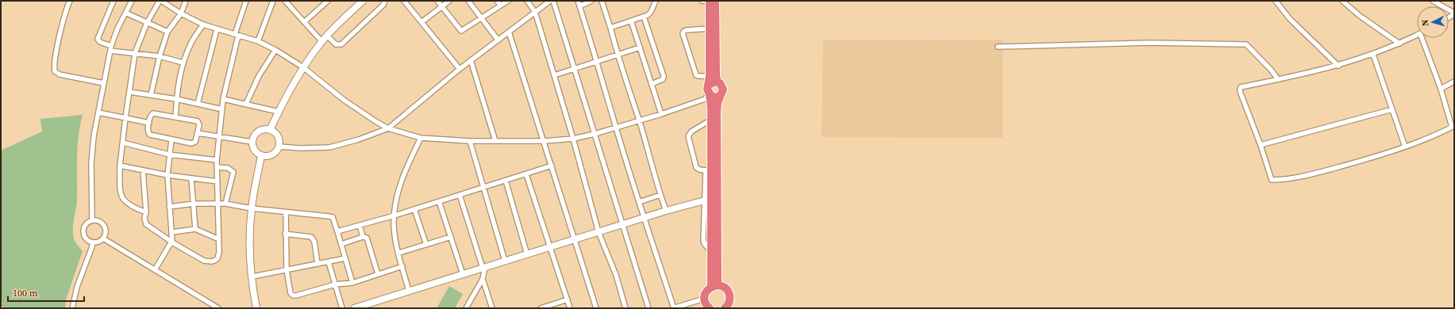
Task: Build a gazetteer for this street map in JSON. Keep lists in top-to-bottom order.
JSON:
{
  "scale_bar": "100 m",
  "north": "left"
}
